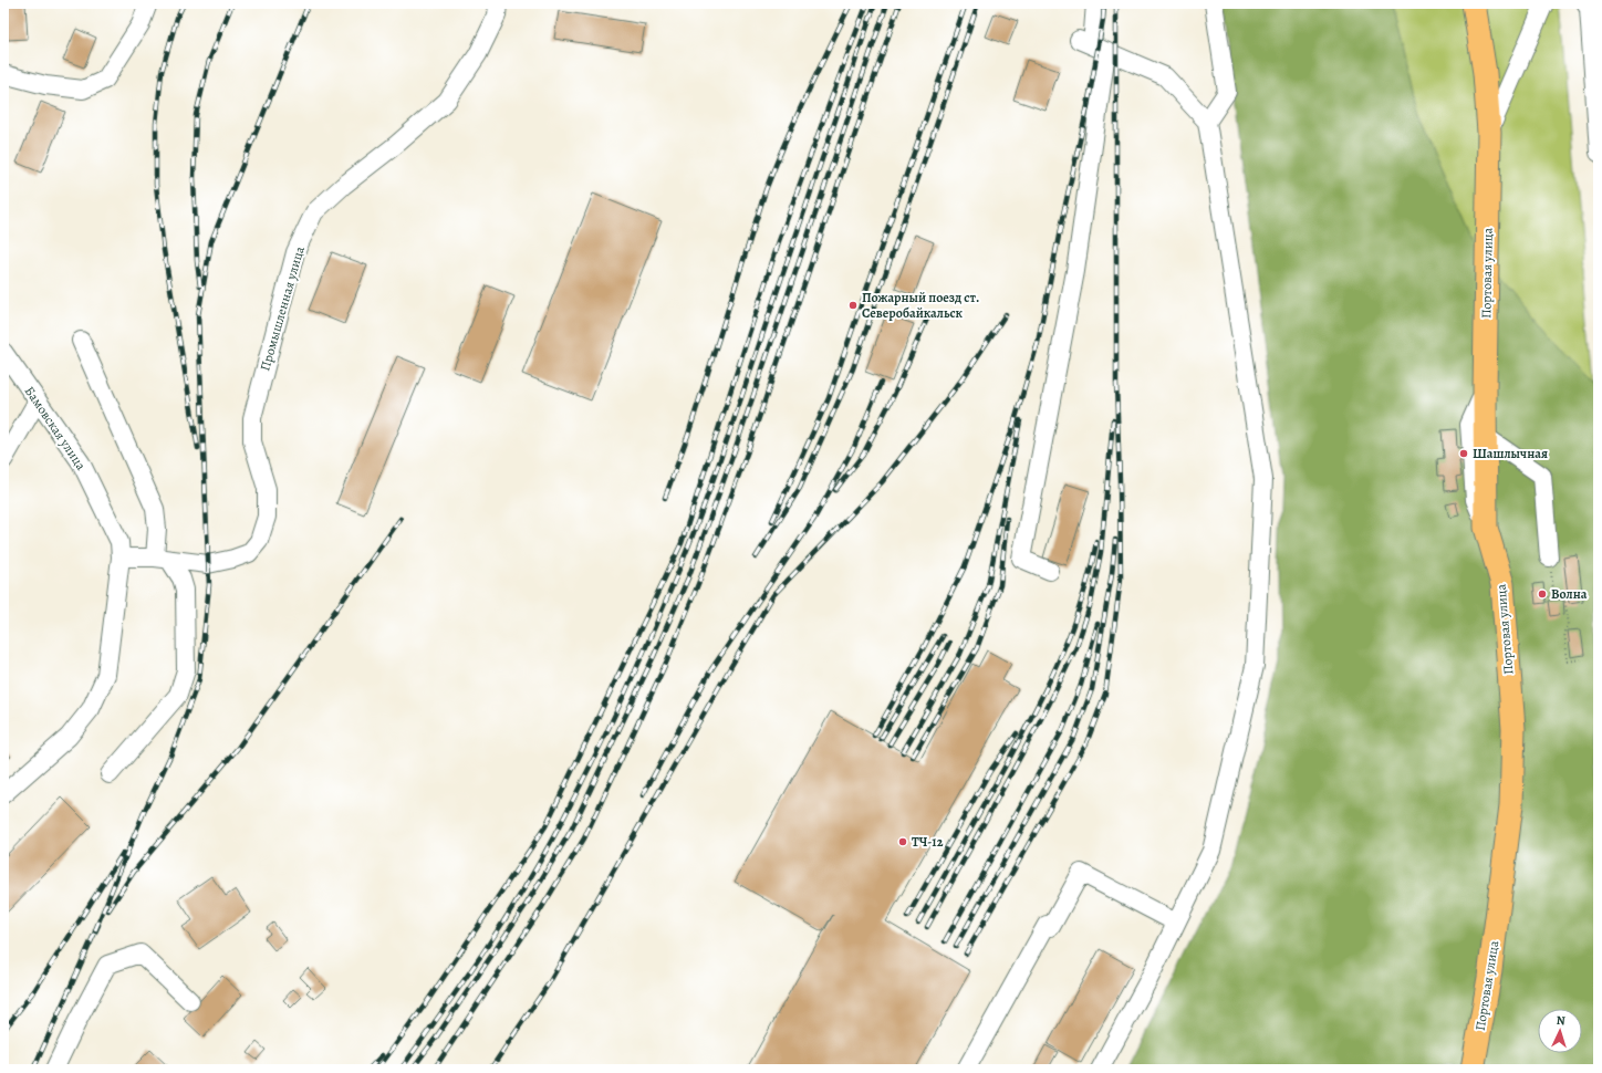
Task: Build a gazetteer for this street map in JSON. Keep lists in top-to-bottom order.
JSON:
{
  "streets": {
    "main road": ["Портовая улица"],
    "street": ["Промышленная улица", "Бамовская улица"]
  },
  "crossings": [
    ["Промышленная улица", "Бамовская улица"]
  ],
  "places": [
    "Пожарный поезд ст. Северобайкальск",
    "Шашлычная",
    "Волна",
    "ТЧ-12"
  ],
  "north": "top"
}
